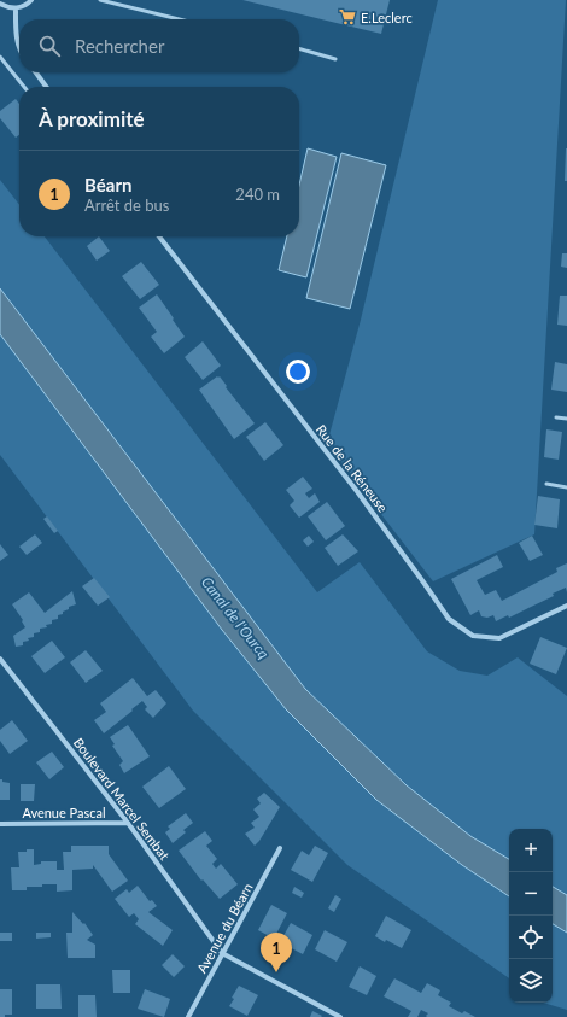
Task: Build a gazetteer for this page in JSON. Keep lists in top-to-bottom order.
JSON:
{
  "streets": {
    "street": [
      "Rue de la Réneuse",
      "Boulevard Marcel Sembat",
      "Avenue Pascal",
      "Avenue du Béarn"
    ]
  },
  "crossings": [
    ["Boulevard Marcel Sembat", "Avenue Pascal"],
    ["Boulevard Marcel Sembat", "Avenue du Béarn"]
  ],
  "water": ["Canal de l'Ourcq"],
  "places": {
    "supermarket": ["E.Leclerc"]
  },
  "page": {
    "search": "Rechercher",
    "heading": "À proximité",
    "list": [
      {
        "mark": "1",
        "name": "Béarn",
        "note": "Arrêt de bus",
        "value": "240 m"
      }
    ],
    "map_buttons": ["+", "−"],
    "pins": "1"
  }
}
